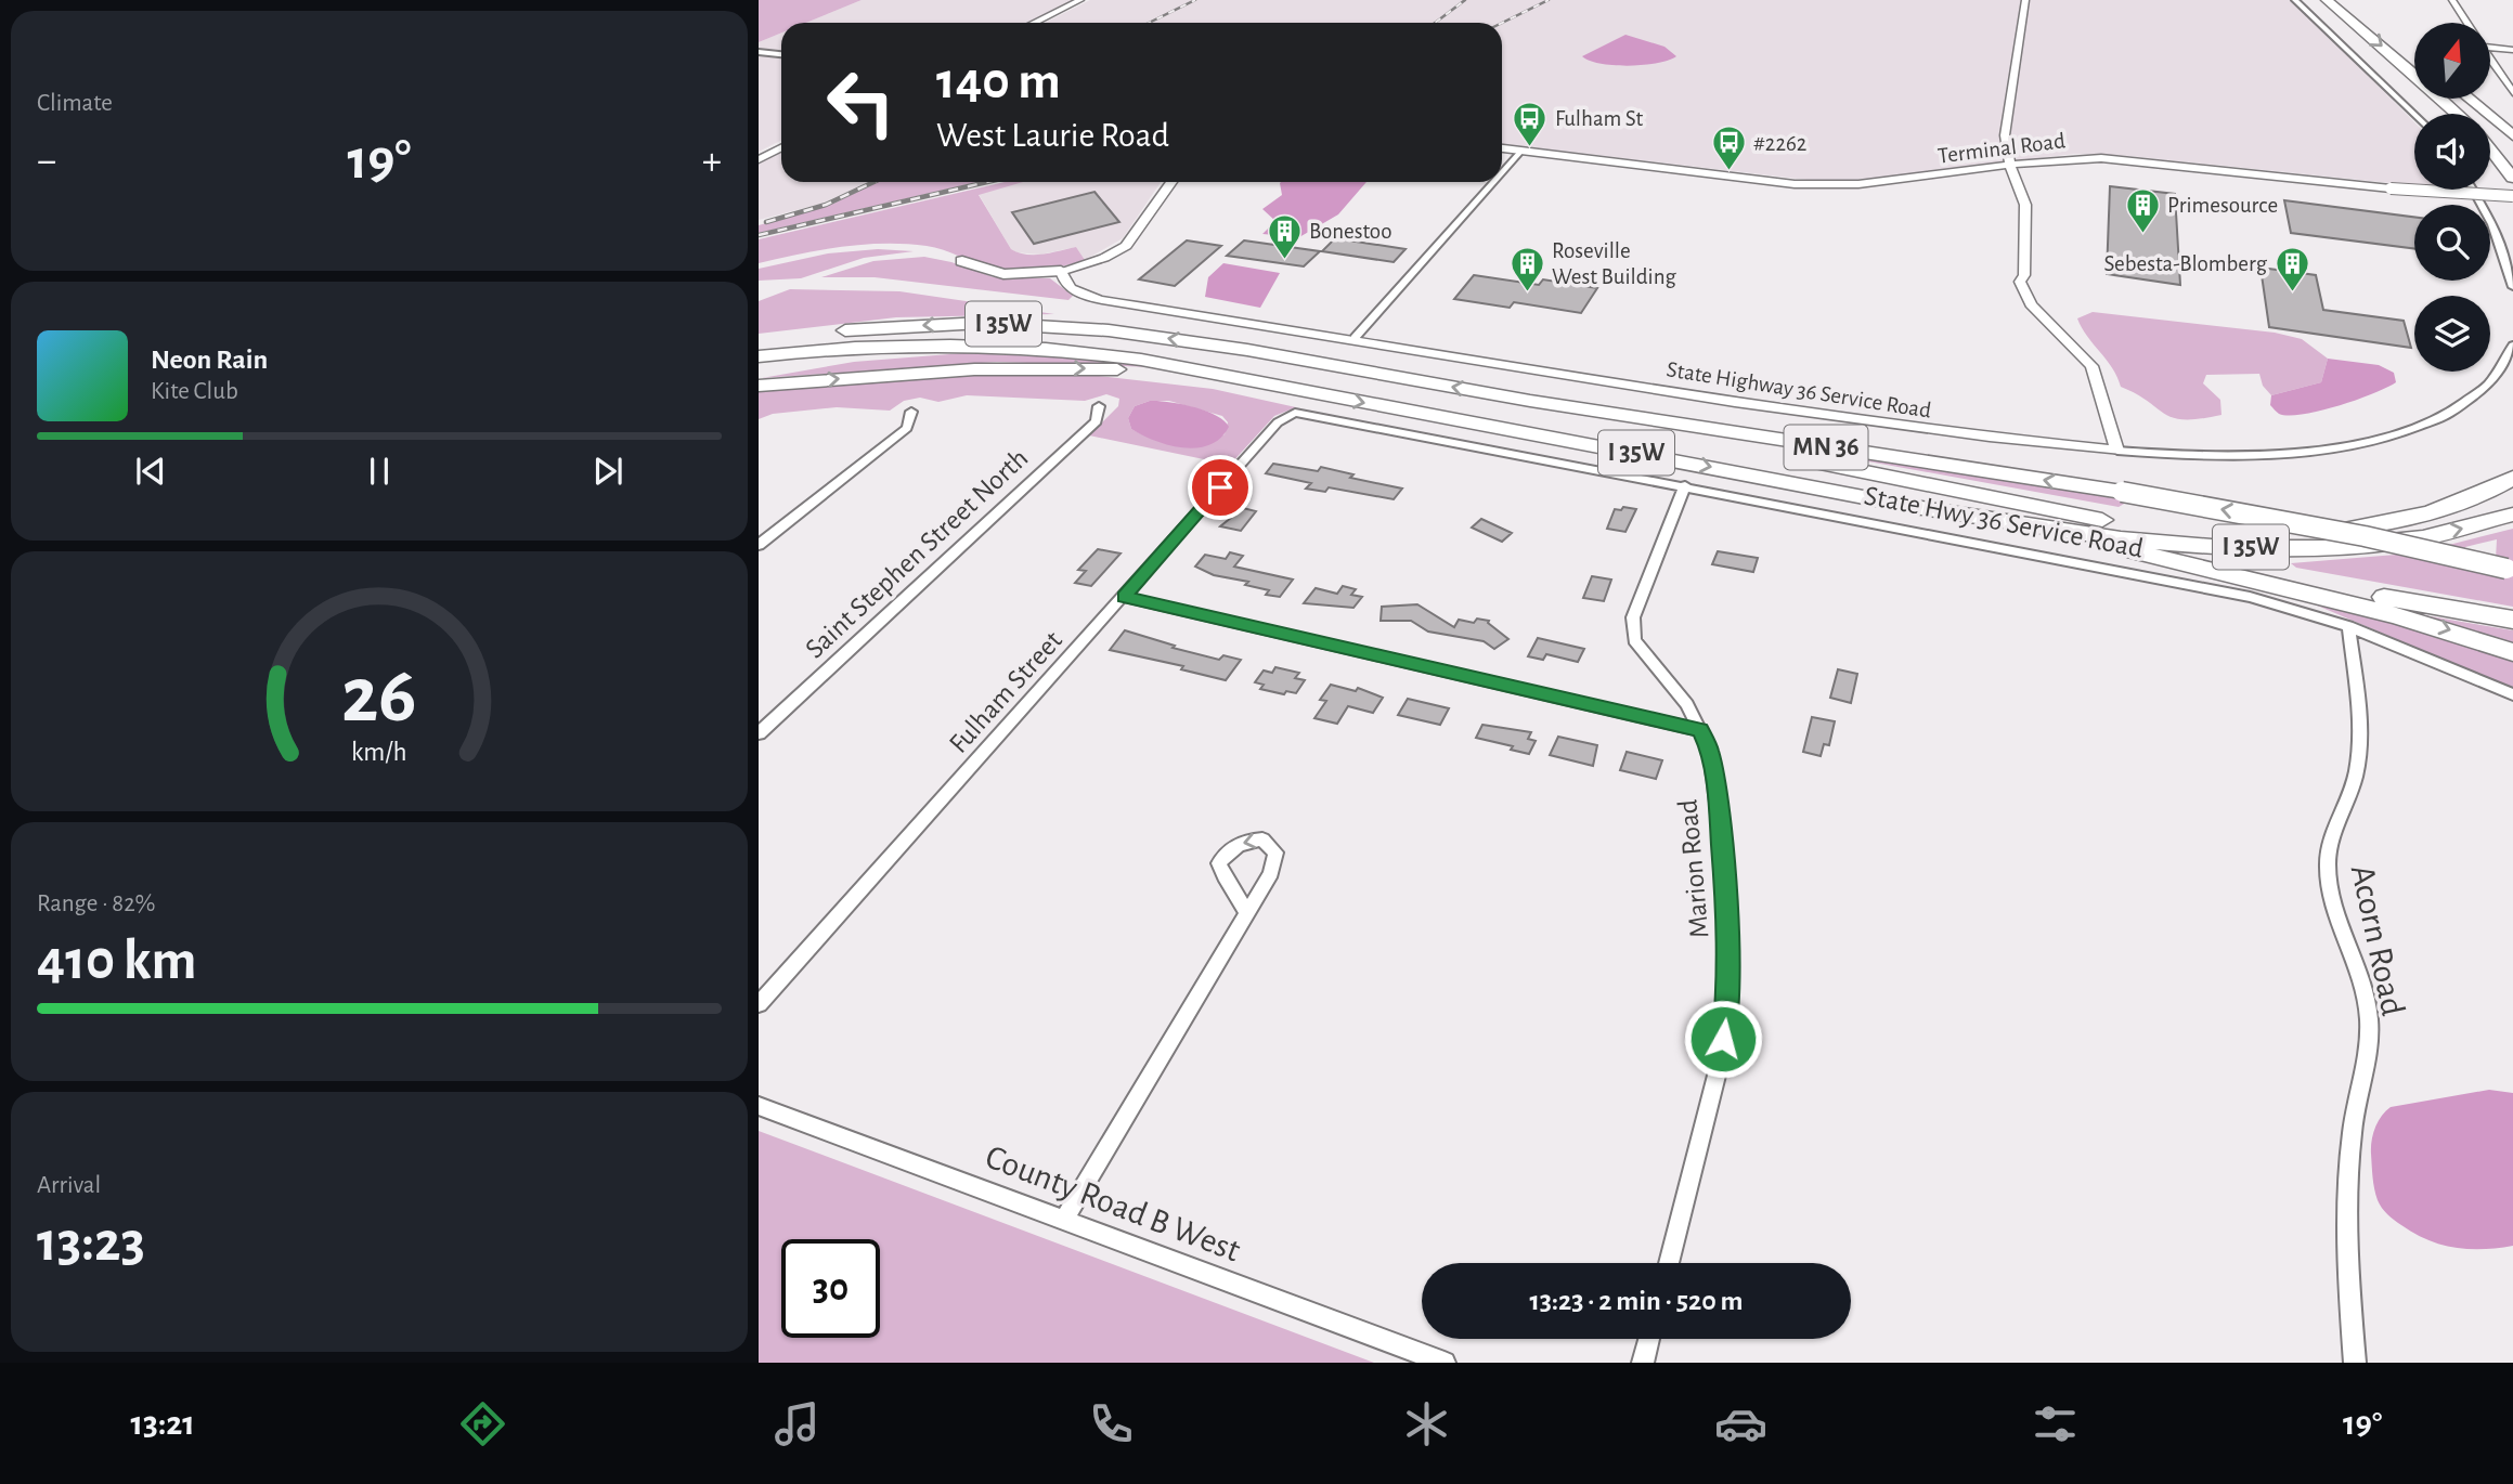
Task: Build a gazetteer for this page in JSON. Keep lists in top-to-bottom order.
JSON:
{
  "streets": {
    "highway": ["I 35W", "MN 36"],
    "street": [
      "Terminal Road",
      "State Highway 36 Service Road",
      "State Hwy 36 Service Road",
      "Saint Stephen Street North",
      "Fulham Street",
      "Marion Road",
      "Acorn Road",
      "County Road B West"
    ]
  },
  "crossings": [
    ["I 35W", "MN 36"],
    ["State Hwy 36 Service Road", "Fulham Street"],
    ["State Hwy 36 Service Road", "Marion Road"],
    ["State Hwy 36 Service Road", "Acorn Road"]
  ],
  "places": {
    "bus stop": ["Fulham St", "#2262"],
    "building": [
      "Primesource",
      "Bonestoo",
      "Roseville West Building",
      "Sebesta-Blomberg"
    ]
  },
  "north": "top",
  "page": {
    "tile": [
      "Climate",
      ["Range · 82%", "410 km"],
      ["Arrival", "13:23"]
    ],
    "turn": ["140 m", "West Laurie Road"],
    "heat": ["−", "19°", "+"],
    "song": ["Neon Rain", "Kite Club"],
    "limit": "30",
    "trip": "13:23 · 2 min · 520 m",
    "tabs": ["13:21", "19°"],
    "gauge": ["26", "km/h"]
  }
}
